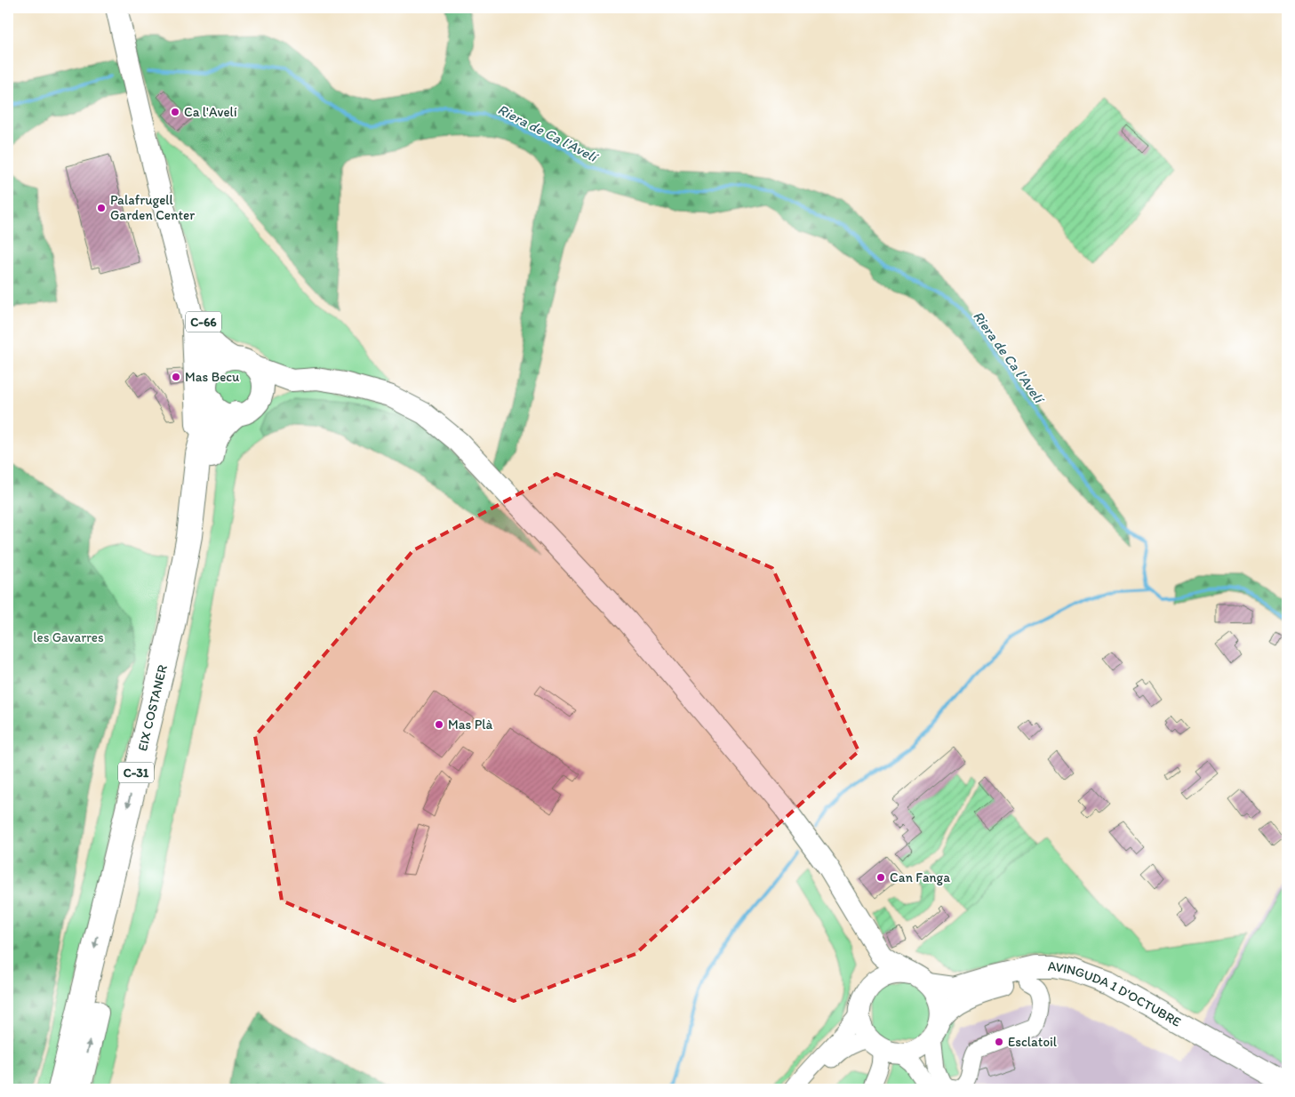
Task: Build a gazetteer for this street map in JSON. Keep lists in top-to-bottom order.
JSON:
{
  "streets": {
    "highway": ["EIX COSTANER", "C-31"],
    "main road": ["C-66", "AVINGUDA 1 D'OCTUBRE"]
  },
  "crossings": [
    ["C-66", "EIX COSTANER"],
    ["C-66", "C-31"],
    ["EIX COSTANER", "C-31"],
    ["C-31", "AVINGUDA 1 D'OCTUBRE"]
  ],
  "water": ["Riera de Ca l'Avelí"],
  "parks": ["les Gavarres"],
  "places": [
    "Ca l'Avelí",
    "Palafrugell Garden Center",
    "Mas Becu",
    "Mas Plà",
    "Can Fanga",
    "Esclatoil"
  ]
}
